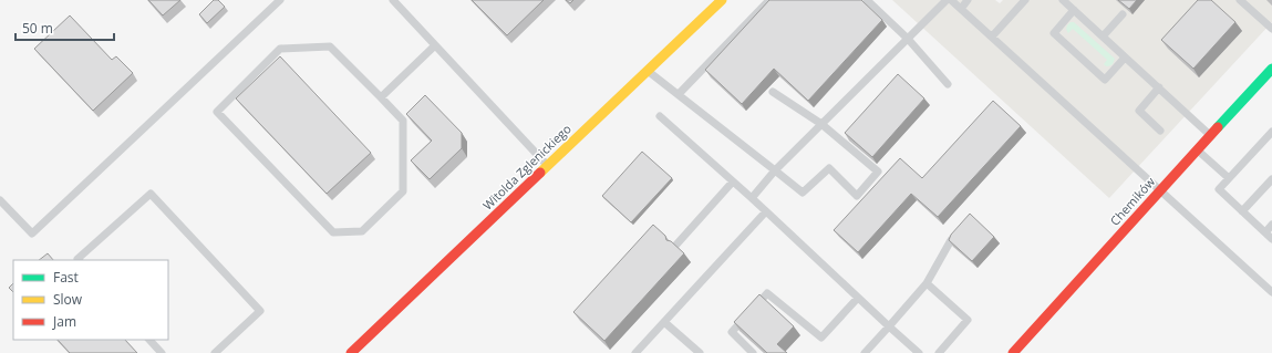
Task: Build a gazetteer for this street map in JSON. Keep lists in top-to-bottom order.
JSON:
{
  "streets": {
    "street": ["Witolda Zglenickiego", "Chemików"]
  },
  "legend": ["Fast", "Slow", "Jam"],
  "scale_bar": "50 m"
}
